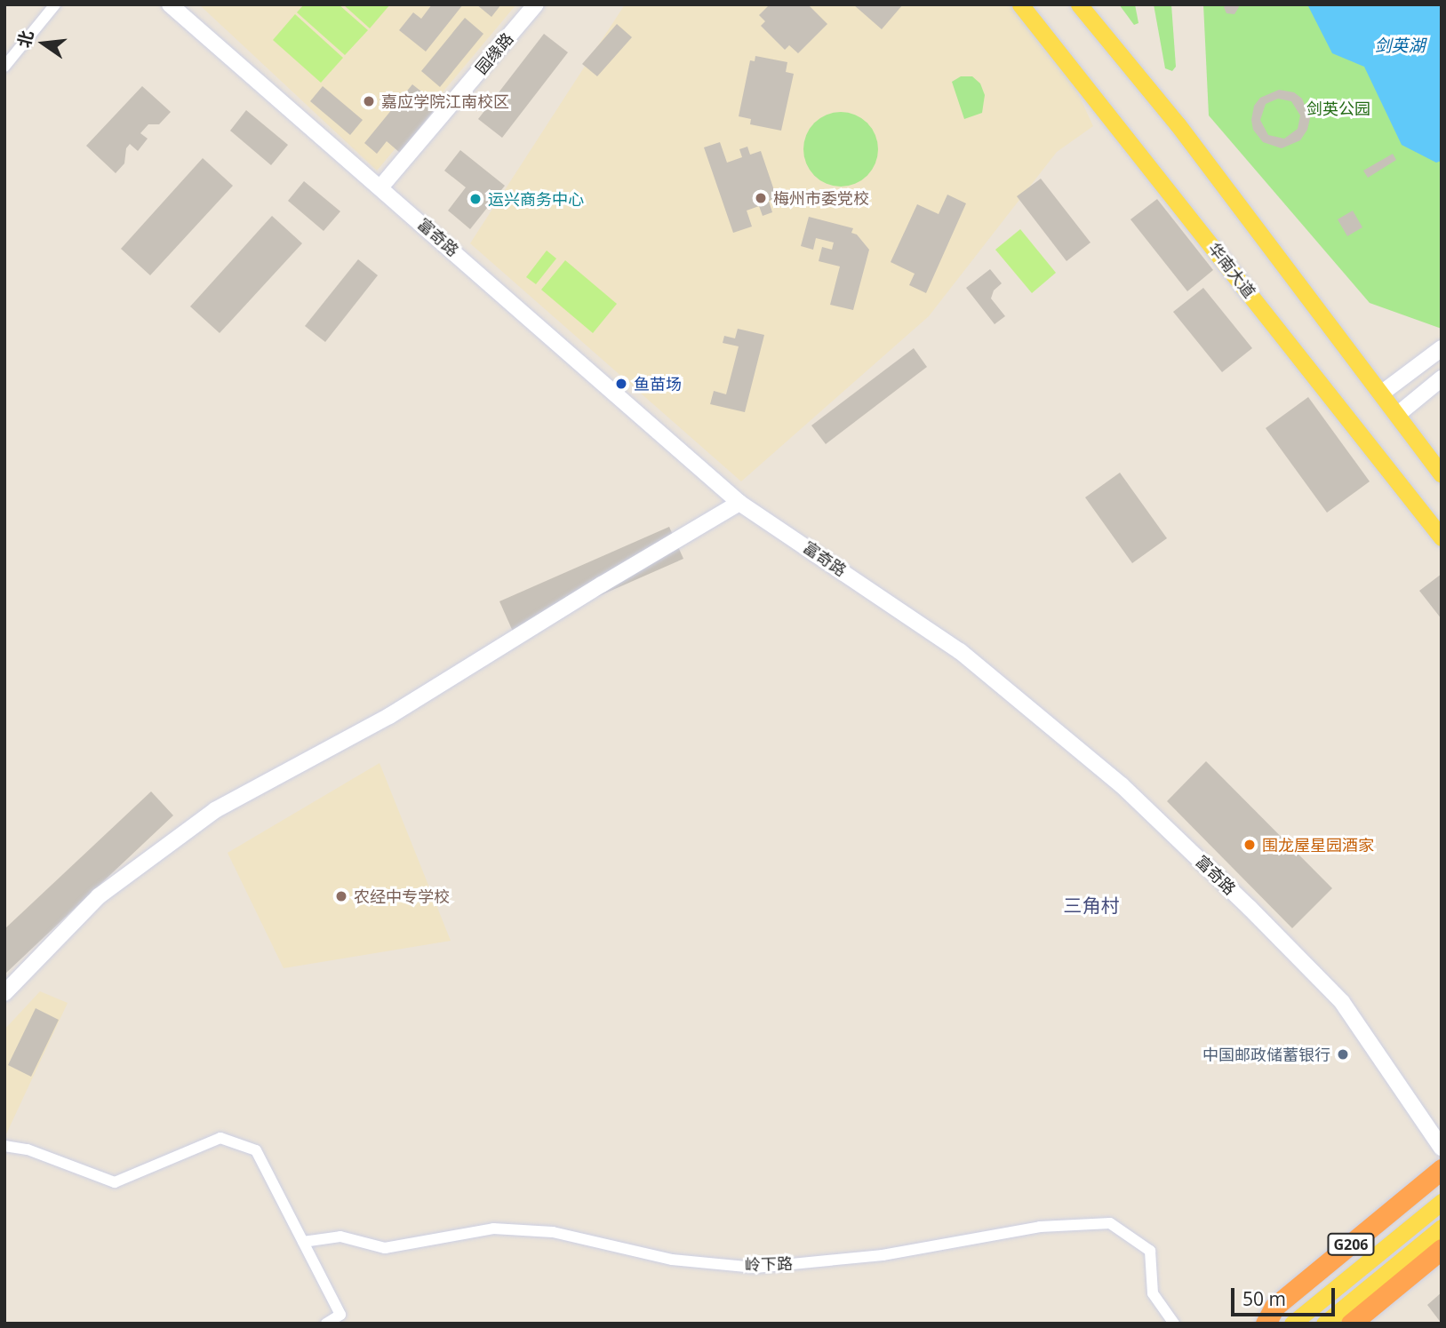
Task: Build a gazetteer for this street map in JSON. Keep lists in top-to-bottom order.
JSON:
{
  "streets": {
    "highway": ["G206"],
    "main road": ["华南大道"],
    "street": ["园缘路", "富奇路", "岭下路"]
  },
  "crossings": [
    ["园缘路", "富奇路"]
  ],
  "districts": ["三角村"],
  "water": ["剑英湖"],
  "parks": ["剑英公园"],
  "places": [
    "嘉应学院江南校区",
    "梅州市委党校",
    "运兴商务中心",
    "鱼苗场",
    "围龙屋星园酒家",
    "农经中专学校",
    "中国邮政储蓄银行"
  ],
  "scale_bar": "50 m",
  "north": "left"
}
